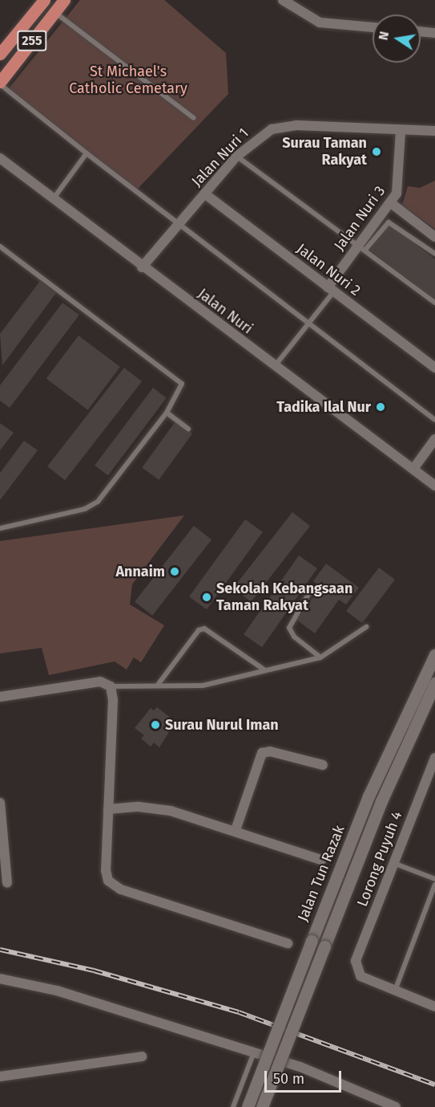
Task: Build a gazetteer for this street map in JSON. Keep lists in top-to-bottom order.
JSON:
{
  "streets": {
    "main road": ["255", "Jalan Tun Razak"],
    "street": [
      "Jalan Nuri 1",
      "Jalan Nuri 3",
      "Jalan Nuri 2",
      "Jalan Nuri",
      "Lorong Puyuh 4"
    ]
  },
  "crossings": [
    ["Jalan Nuri 1", "Jalan Nuri 3"],
    ["Jalan Nuri 1", "Jalan Nuri 2"],
    ["Jalan Nuri 1", "Jalan Nuri"],
    ["Jalan Nuri 3", "Jalan Nuri 2"]
  ],
  "parks": ["St Michael's Catholic Cemetary"],
  "places": [
    "Surau Taman Rakyat",
    "Tadika Ilal Nur",
    "Annaim",
    "Sekolah Kebangsaan Taman Rakyat",
    "Surau Nurul Iman"
  ],
  "scale_bar": "50 m",
  "north": "left"
}
